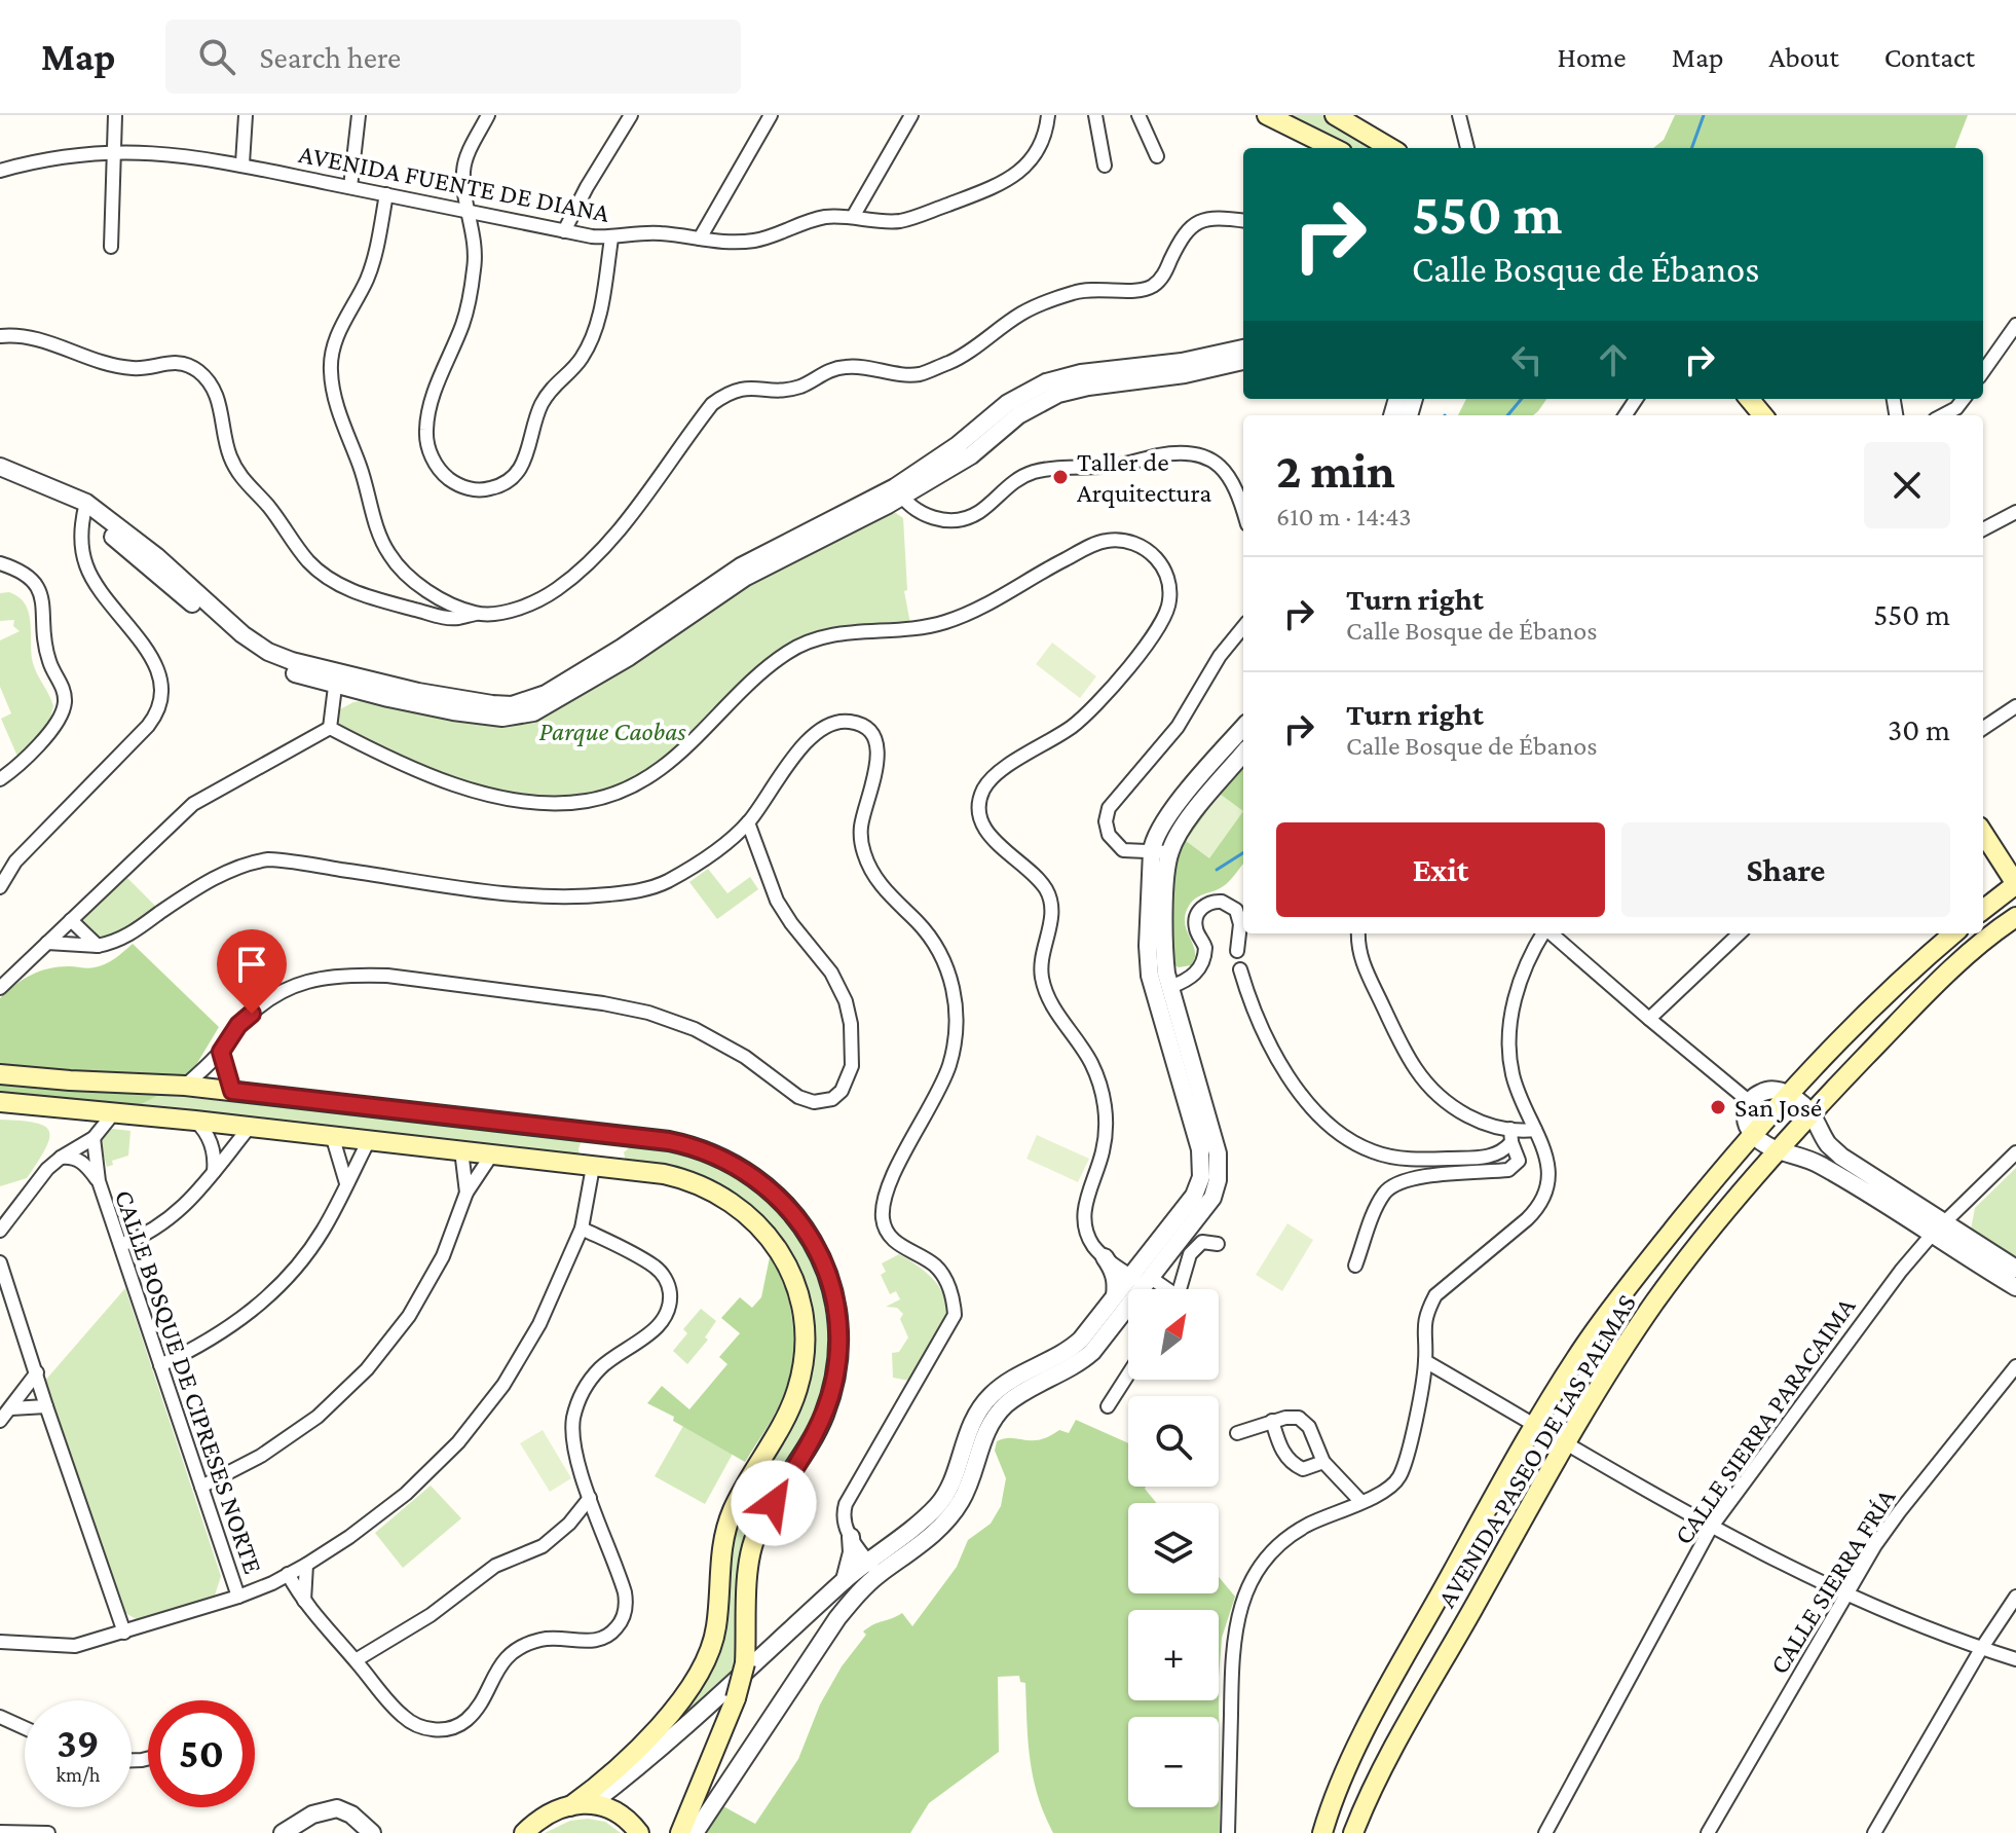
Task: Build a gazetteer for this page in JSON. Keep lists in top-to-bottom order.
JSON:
{
  "streets": {
    "main road": ["AVENIDA PASEO DE LAS PALMAS"],
    "street": [
      "AVENIDA FUENTE DE DIANA",
      "CALLE BOSQUE DE CIPRESES NORTE",
      "CALLE SIERRA PARACAIMA",
      "CALLE SIERRA FRÍA"
    ]
  },
  "parks": ["Parque Caobas"],
  "places": ["Taller de Arquitectura", "San José"],
  "north": "top right",
  "page": {
    "header": "Map",
    "search": "Search here",
    "nav": [
      "Home",
      "Map",
      "About",
      "Contact"
    ],
    "turn": ["550 m", "Calle Bosque de Ébanos"],
    "heading": ["2 min", "610 m · 14:43"],
    "list": [
      {
        "name": "Turn right",
        "note": "Calle Bosque de Ébanos",
        "value": "550 m"
      },
      {
        "name": "Turn right",
        "note": "Calle Bosque de Ébanos",
        "value": "30 m"
      }
    ],
    "buttons": ["Exit", "Share"],
    "map_buttons": ["+", "−"],
    "speed": "39 km/h",
    "limit": "50"
  }
}
